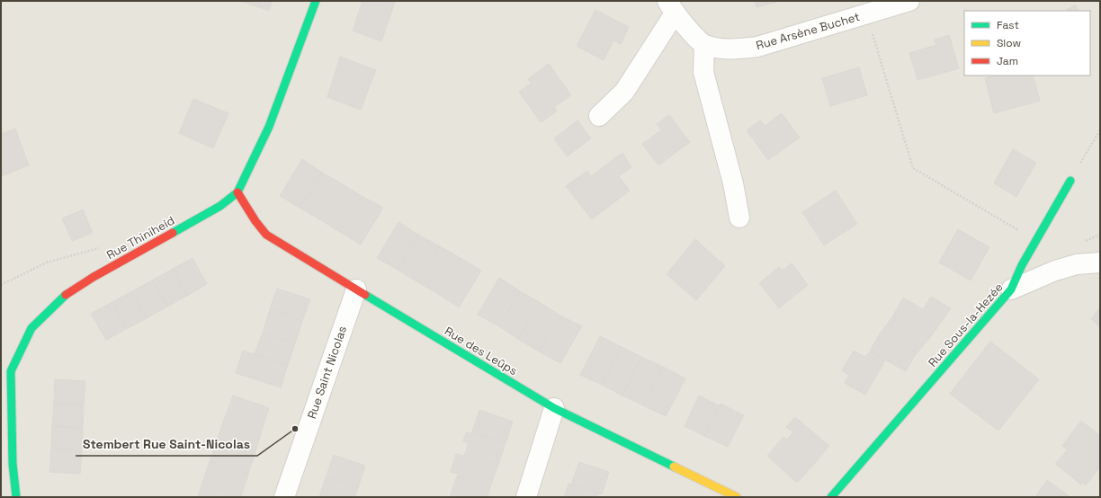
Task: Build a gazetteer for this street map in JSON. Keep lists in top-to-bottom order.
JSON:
{
  "streets": {
    "street": [
      "Rue Arsène Buchet",
      "Rue Thiniheid",
      "Rue Sous-la-Hezée",
      "Rue des Leûps",
      "Rue Saint Nicolas"
    ]
  },
  "crossings": [
    ["Rue Thiniheid", "Rue des Leûps"],
    ["Rue des Leûps", "Rue Saint Nicolas"]
  ],
  "places": ["Stembert Rue Saint-Nicolas"],
  "legend": ["Fast", "Slow", "Jam"]
}
